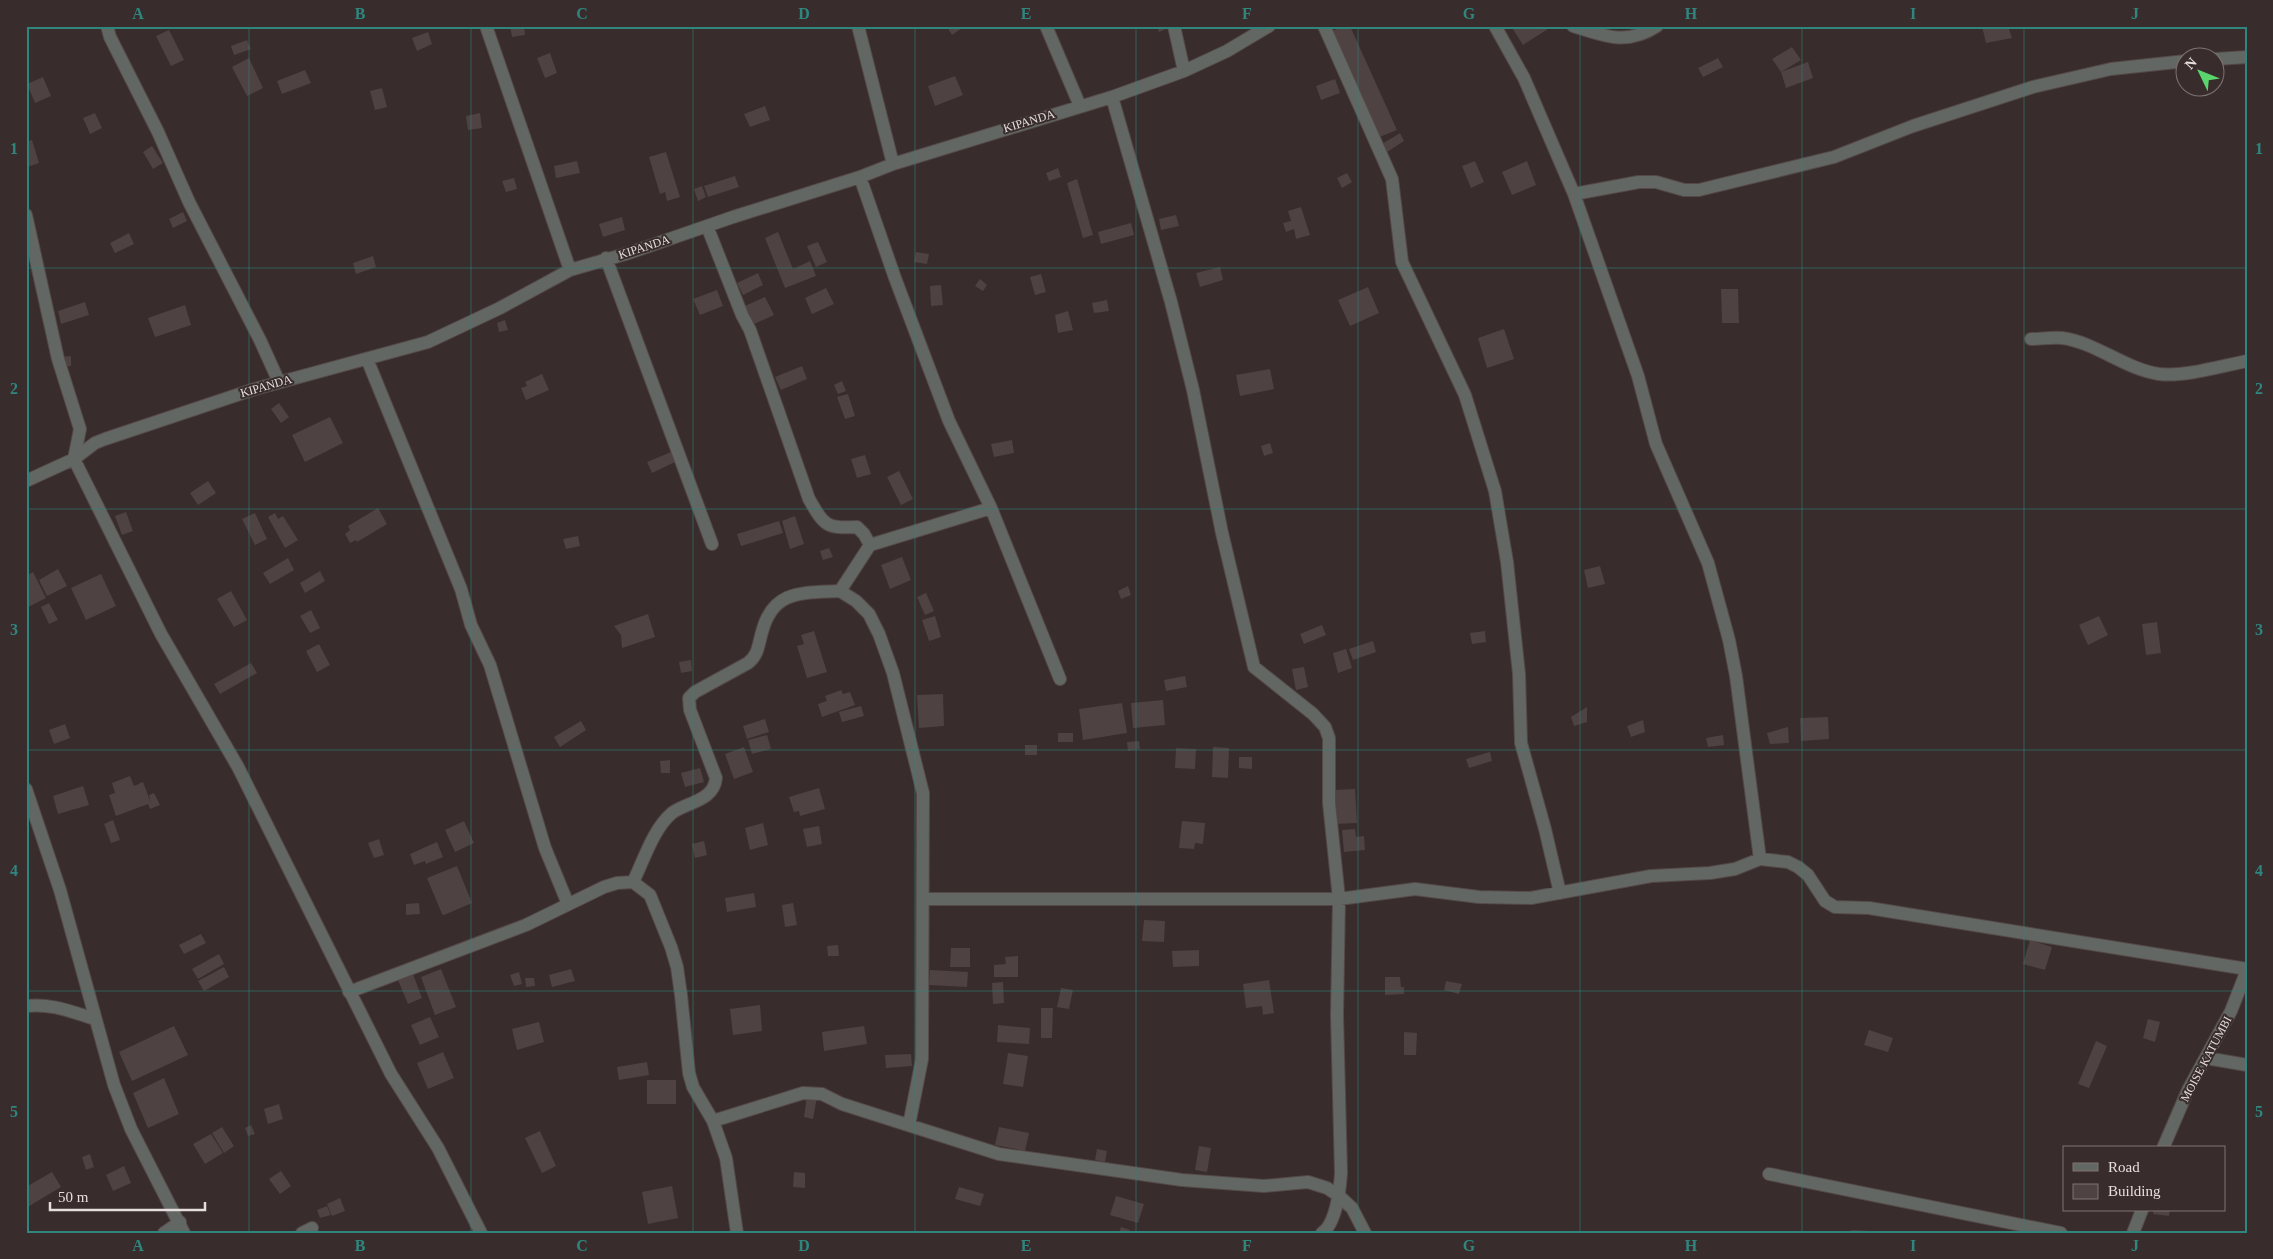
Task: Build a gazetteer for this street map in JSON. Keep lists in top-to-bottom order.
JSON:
{
  "streets": {
    "street": ["KIPANDA", "MOISE KATUMBI"]
  },
  "legend": ["Road", "Building"],
  "scale_bar": "50 m",
  "north": "top left",
  "grid": {
    "columns": [
      "A",
      "B",
      "C",
      "D",
      "E",
      "F",
      "G",
      "H",
      "I",
      "J"
    ],
    "rows": [
      "1",
      "2",
      "3",
      "4",
      "5"
    ]
  }
}
